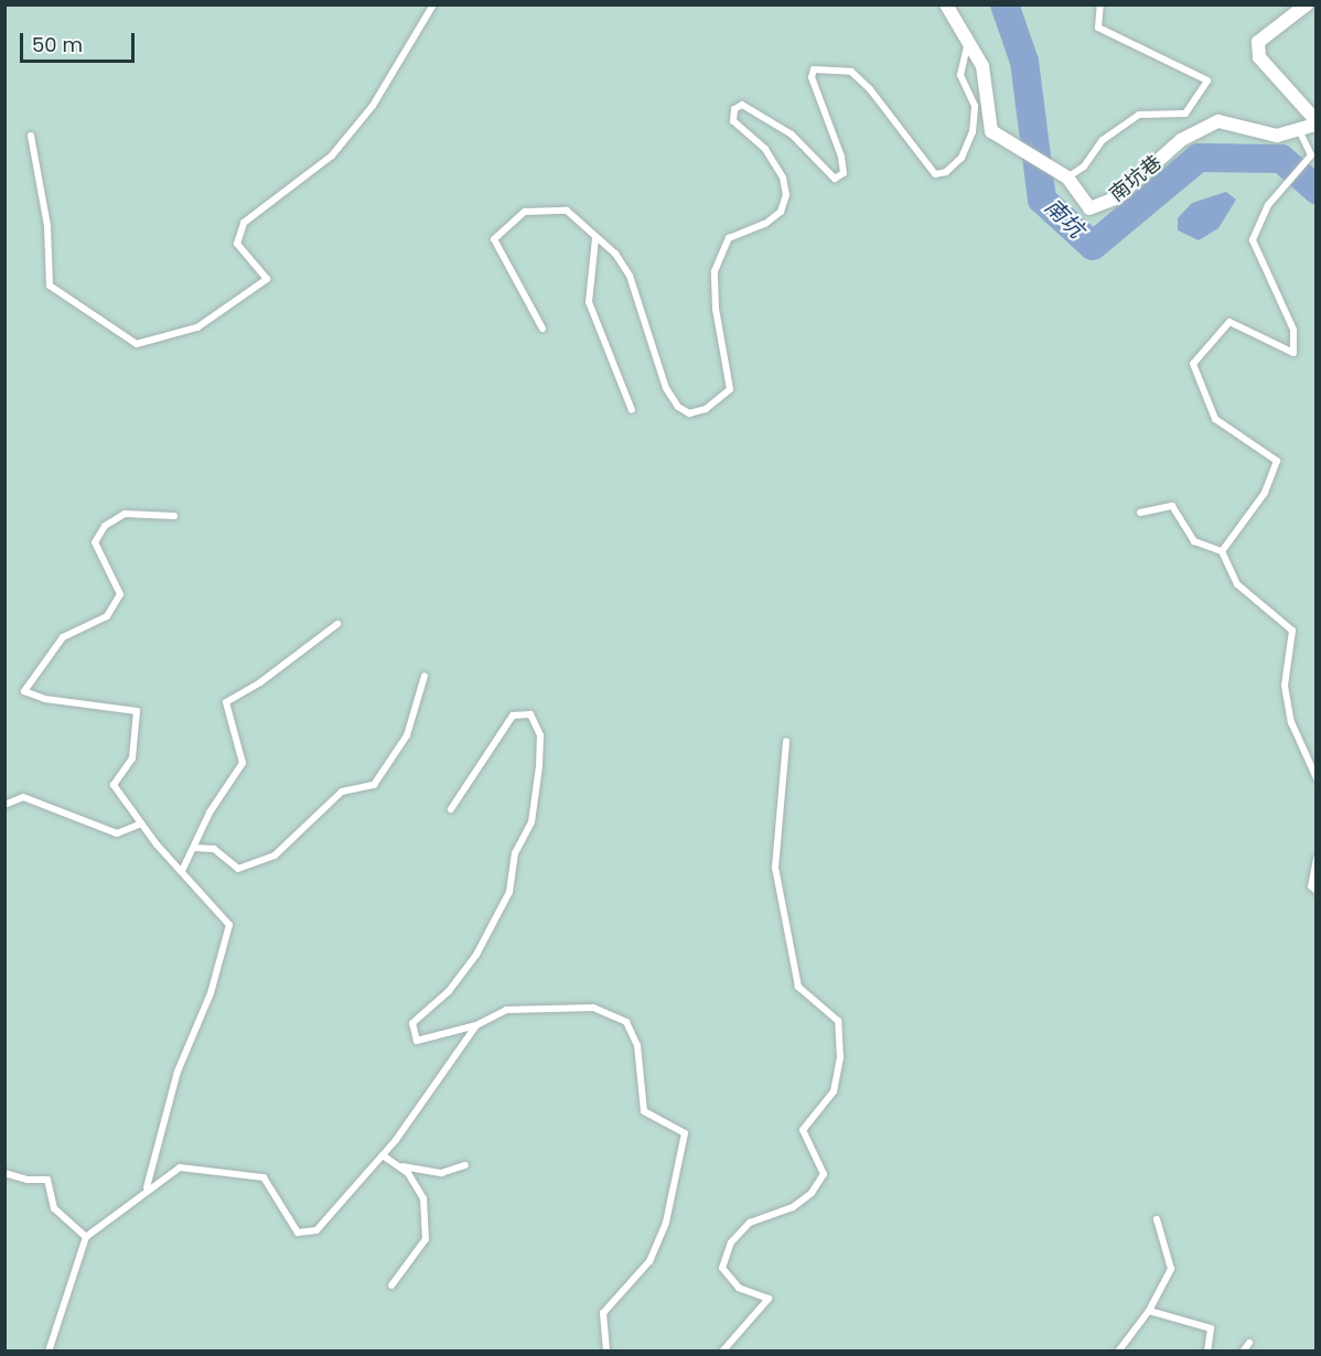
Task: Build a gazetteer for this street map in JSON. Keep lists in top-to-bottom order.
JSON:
{
  "streets": {
    "street": ["南坑巷"]
  },
  "water": ["南坑"],
  "scale_bar": "50 m"
}
